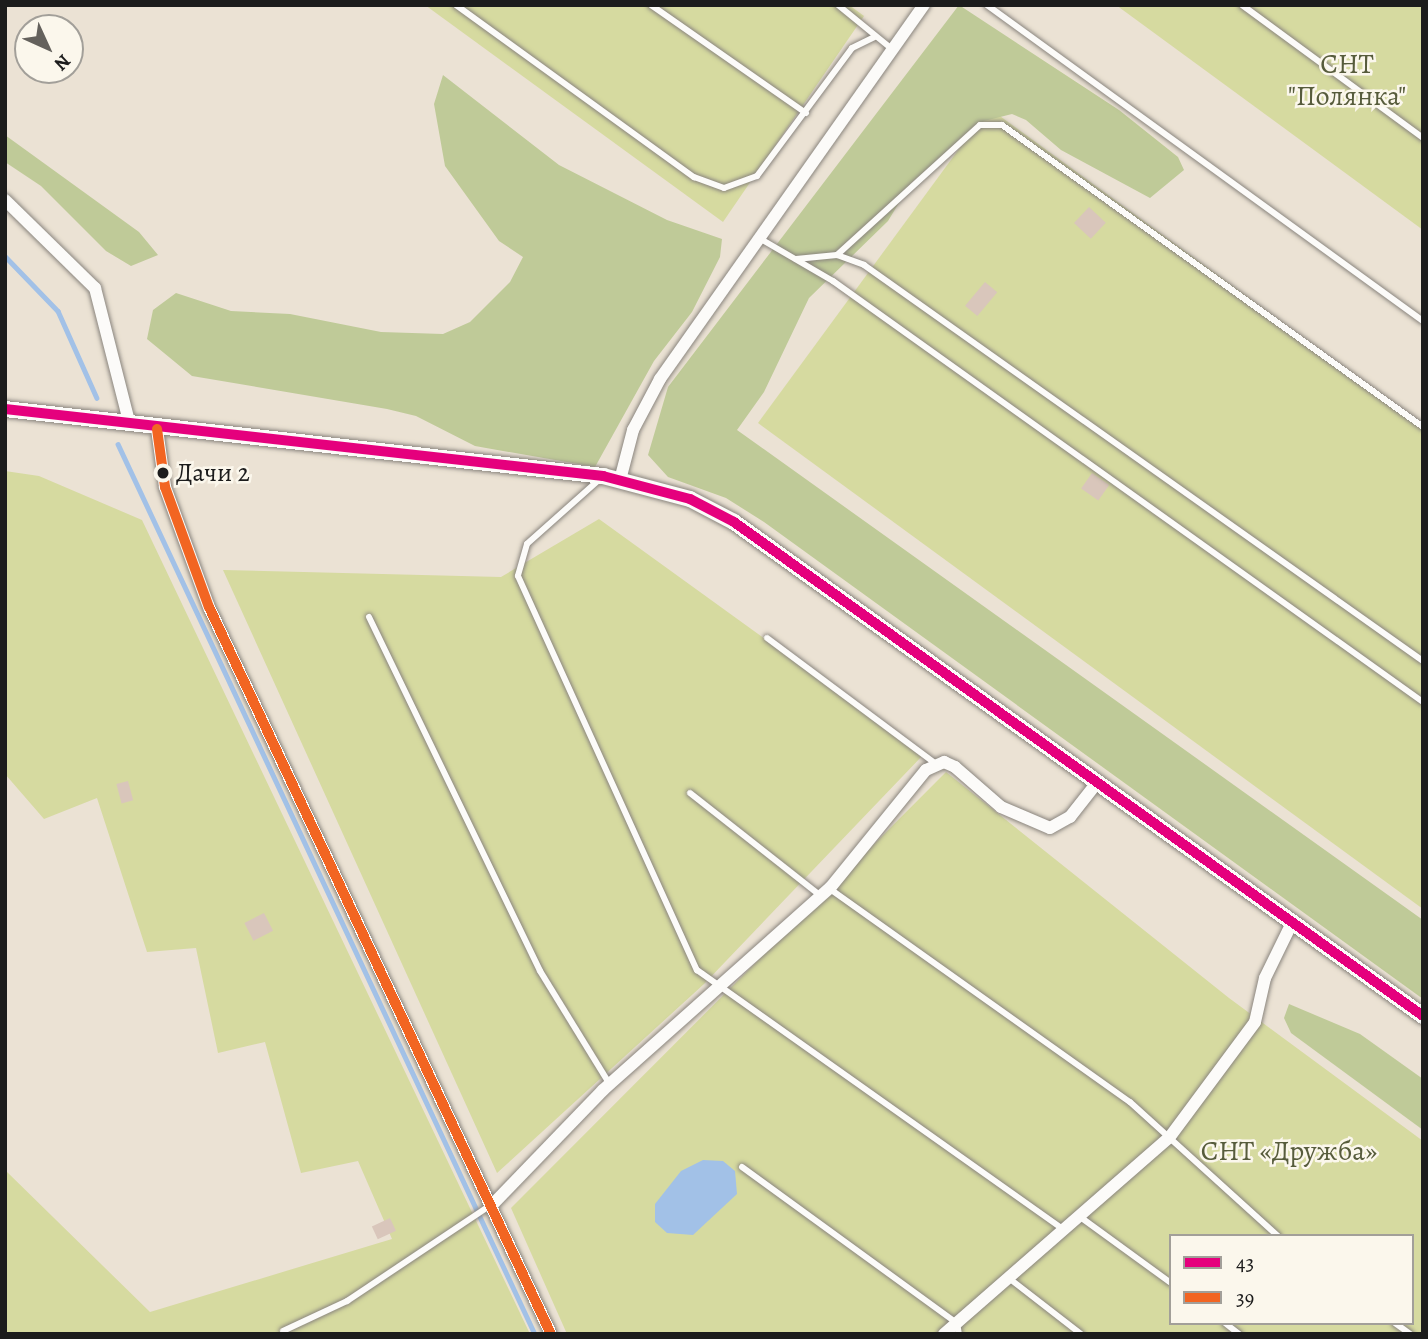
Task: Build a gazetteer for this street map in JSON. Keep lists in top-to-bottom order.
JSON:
{
  "parks": ["СНТ \"Полянка\"", "СНТ «Дружба»"],
  "places": ["Дачи 2"],
  "lines": ["transit line 43", "transit line 39"],
  "legend": ["43", "39"],
  "north": "bottom right"
}
